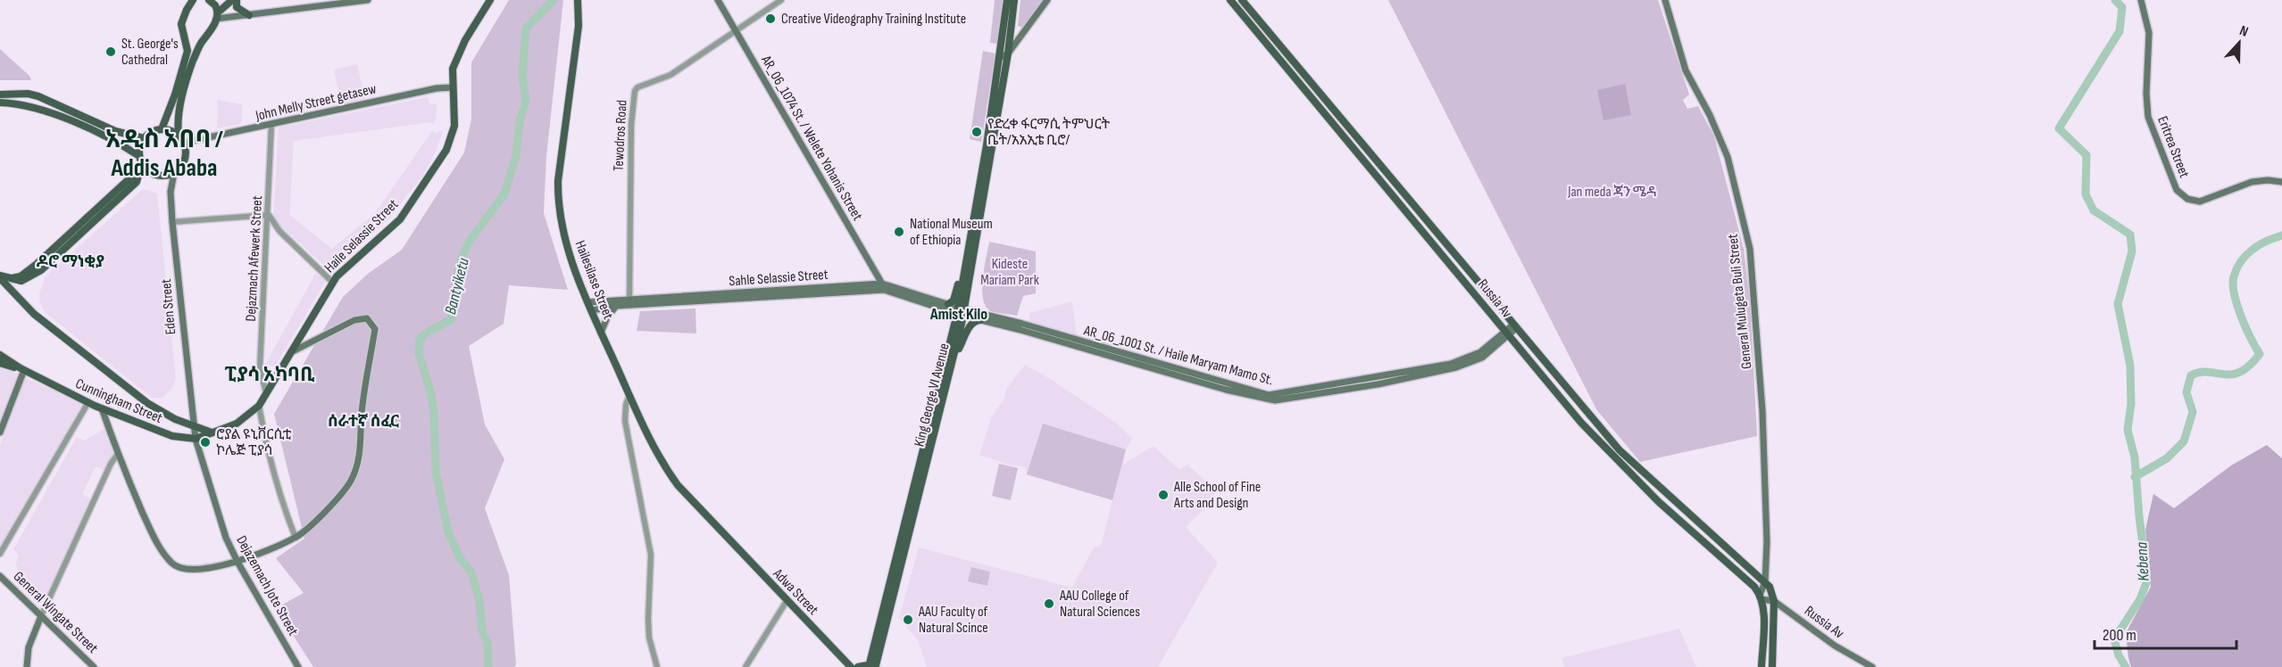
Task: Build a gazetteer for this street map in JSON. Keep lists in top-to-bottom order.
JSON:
{
  "streets": {
    "main road": [
      "John Melly Street getasew",
      "AR_06_1074 St. / Welete Yohanis Street",
      "Eritrea Street",
      "Haile Selassie Street",
      "Sahle Selassie Street",
      "Hailesilase Street",
      "Russia Av",
      "General Mulugeta Buli Street",
      "Eden Street",
      "AR_06_1001 St. / Haile Maryam Mamo St.",
      "King George VI Avenue",
      "Cunningham Street",
      "Dejazemach Jote Street",
      "Adwa Street",
      "General Wingate Street"
    ],
    "street": ["Tewodros Road", "Dejazmach Afewerk Street"]
  },
  "crossings": [
    ["John Melly Street getasew", "Haile Selassie Street"],
    ["John Melly Street getasew", "Dejazmach Afewerk Street"],
    ["John Melly Street getasew", "Eden Street"],
    ["Tewodros Road", "AR_06_1074 St. / Welete Yohanis Street"],
    ["Tewodros Road", "Sahle Selassie Street"],
    ["AR_06_1074 St. / Welete Yohanis Street", "Sahle Selassie Street"],
    ["Haile Selassie Street", "Dejazmach Afewerk Street"],
    ["Haile Selassie Street", "Cunningham Street"],
    ["Sahle Selassie Street", "Hailesilase Street"],
    ["Sahle Selassie Street", "AR_06_1001 St. / Haile Maryam Mamo St."],
    ["Sahle Selassie Street", "King George VI Avenue"],
    ["Hailesilase Street", "Adwa Street"],
    ["Russia Av", "General Mulugeta Buli Street"],
    ["Russia Av", "AR_06_1001 St. / Haile Maryam Mamo St."],
    ["Eden Street", "Cunningham Street"],
    ["Eden Street", "Dejazemach Jote Street"],
    ["AR_06_1001 St. / Haile Maryam Mamo St.", "King George VI Avenue"],
    ["Cunningham Street", "Dejazemach Jote Street"]
  ],
  "districts": [
    "አዲስ አበባ / Addis Ababa",
    "ዶሮ ማነቂያ",
    "Amist Kilo",
    "ፒያሳ አካባቢ",
    "ሰራተኛ ሰፈር"
  ],
  "water": ["Bantyiketu", "Kebena"],
  "parks": ["Jan meda ጃን ሜዳ", "Kideste Mariam Park"],
  "places": [
    "Creative Videography Training Institute",
    "St. George's Cathedral",
    "የድረቀ ፋርማሲ ትምህርት ቤት/አአኢቴ ቢሮ/",
    "National Museum of Ethiopia",
    "ሮያል ዩኒቨርሲቲ ኮሌጅ ፒያሳ",
    "Alle School of Fine Arts and Design",
    "AAU College of Natural Sciences",
    "AAU Faculty of Natural Scince"
  ],
  "scale_bar": "200 m",
  "north": "top"
}
